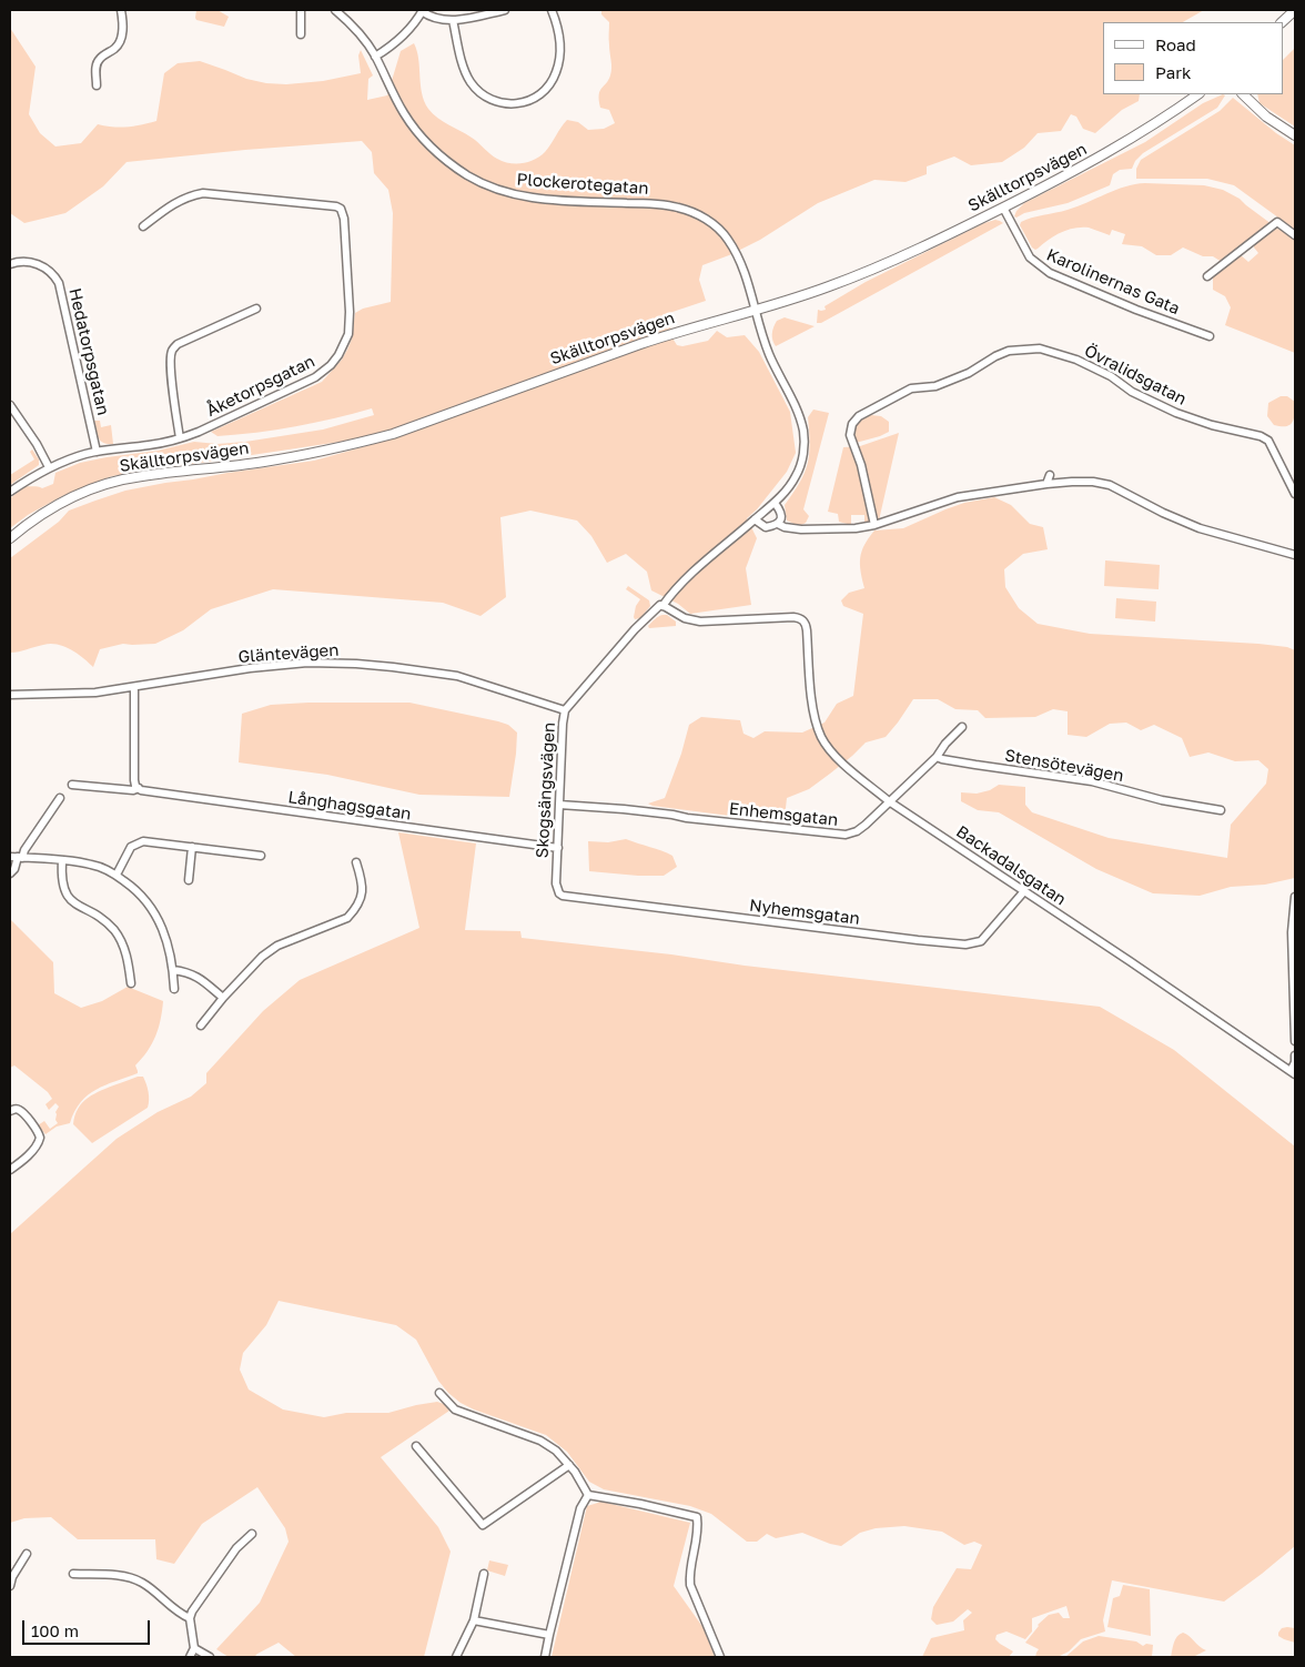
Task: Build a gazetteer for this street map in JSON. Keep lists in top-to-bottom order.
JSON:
{
  "streets": {
    "street": [
      "Skälltorpsvägen",
      "Plockerotegatan",
      "Karolinernas Gata",
      "Hedatorpsgatan",
      "Övralidsgatan",
      "Åketorpsgatan",
      "Gläntevägen",
      "Stensötevägen",
      "Skogsängsvägen",
      "Långhagsgatan",
      "Enhemsgatan",
      "Backadalsgatan",
      "Nyhemsgatan"
    ]
  },
  "crossings": [
    ["Skälltorpsvägen", "Plockerotegatan"],
    ["Skälltorpsvägen", "Karolinernas Gata"],
    ["Plockerotegatan", "Skogsängsvägen"],
    ["Hedatorpsgatan", "Åketorpsgatan"],
    ["Gläntevägen", "Skogsängsvägen"],
    ["Stensötevägen", "Enhemsgatan"],
    ["Skogsängsvägen", "Långhagsgatan"],
    ["Skogsängsvägen", "Enhemsgatan"],
    ["Skogsängsvägen", "Backadalsgatan"],
    ["Skogsängsvägen", "Nyhemsgatan"],
    ["Enhemsgatan", "Backadalsgatan"],
    ["Backadalsgatan", "Nyhemsgatan"]
  ],
  "legend": ["Road", "Park"],
  "scale_bar": "100 m"
}
